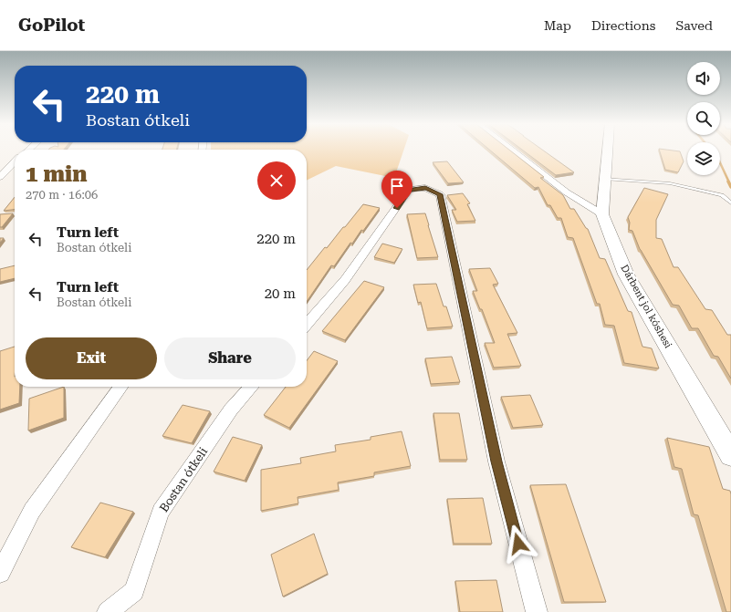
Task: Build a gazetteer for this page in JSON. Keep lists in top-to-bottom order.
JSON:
{
  "streets": {
    "main road": ["Dárbent jol kóshesi"],
    "street": ["Bostan ótkeli"]
  },
  "page": {
    "header": "GoPilot",
    "nav": ["Map", "Directions", "Saved"],
    "turn": ["220 m", "Bostan ótkeli"],
    "heading": ["1 min", "270 m · 16:06"],
    "list": [
      {
        "name": "Turn left",
        "note": "Bostan ótkeli",
        "value": "220 m"
      },
      {
        "name": "Turn left",
        "note": "Bostan ótkeli",
        "value": "20 m"
      }
    ],
    "buttons": ["Exit", "Share"]
  }
}
